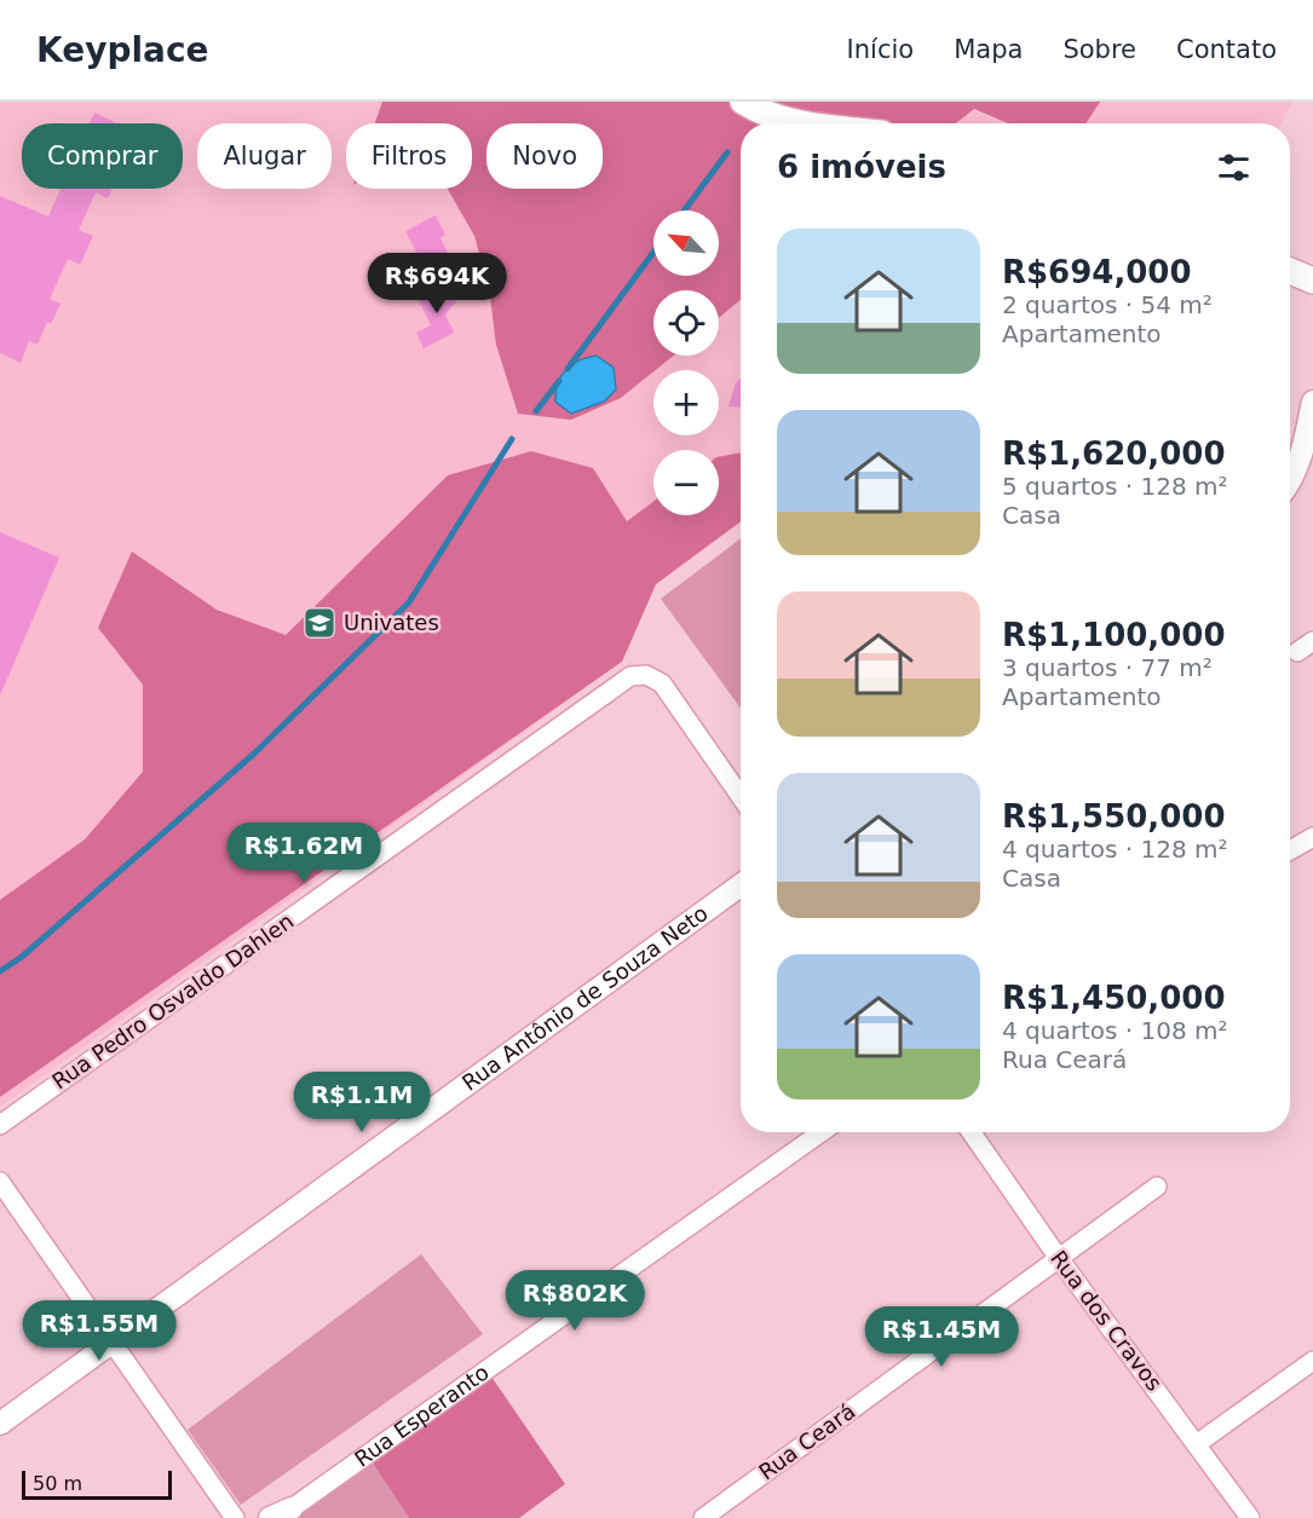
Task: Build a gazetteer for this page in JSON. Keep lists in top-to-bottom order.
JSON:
{
  "streets": {
    "street": [
      "Rua Antônio de Souza Neto",
      "Rua Pedro Osvaldo Dahlen",
      "Rua dos Cravos",
      "Rua Esperanto",
      "Rua Ceará"
    ]
  },
  "crossings": [
    ["Rua dos Cravos", "Rua Ceará"]
  ],
  "places": {
    "school or university": ["Univates"]
  },
  "scale_bar": "50 m",
  "north": "top left",
  "page": {
    "header": "Keyplace",
    "nav": [
      "Início",
      "Mapa",
      "Sobre",
      "Contato"
    ],
    "chip": [
      "Comprar",
      "Alugar",
      "Filtros",
      "Novo"
    ],
    "heading": "6 imóveis",
    "map_buttons": ["+", "−"],
    "list": [
      {
        "name": "R$694,000",
        "note": "2 quartos · 54 m² · Apartamento"
      },
      {
        "name": "R$1,620,000",
        "note": "5 quartos · 128 m² · Casa"
      },
      {
        "name": "R$1,100,000",
        "note": "3 quartos · 77 m² · Apartamento"
      },
      {
        "name": "R$1,550,000",
        "note": "4 quartos · 128 m² · Casa"
      },
      {
        "name": "R$1,450,000",
        "note": "4 quartos · 108 m² · Rua Ceará"
      }
    ],
    "price": [
      "R$694K",
      "R$1.62M",
      "R$1.1M",
      "R$802K",
      "R$1.55M",
      "R$1.45M"
    ],
    "scale": "50 m"
  }
}
